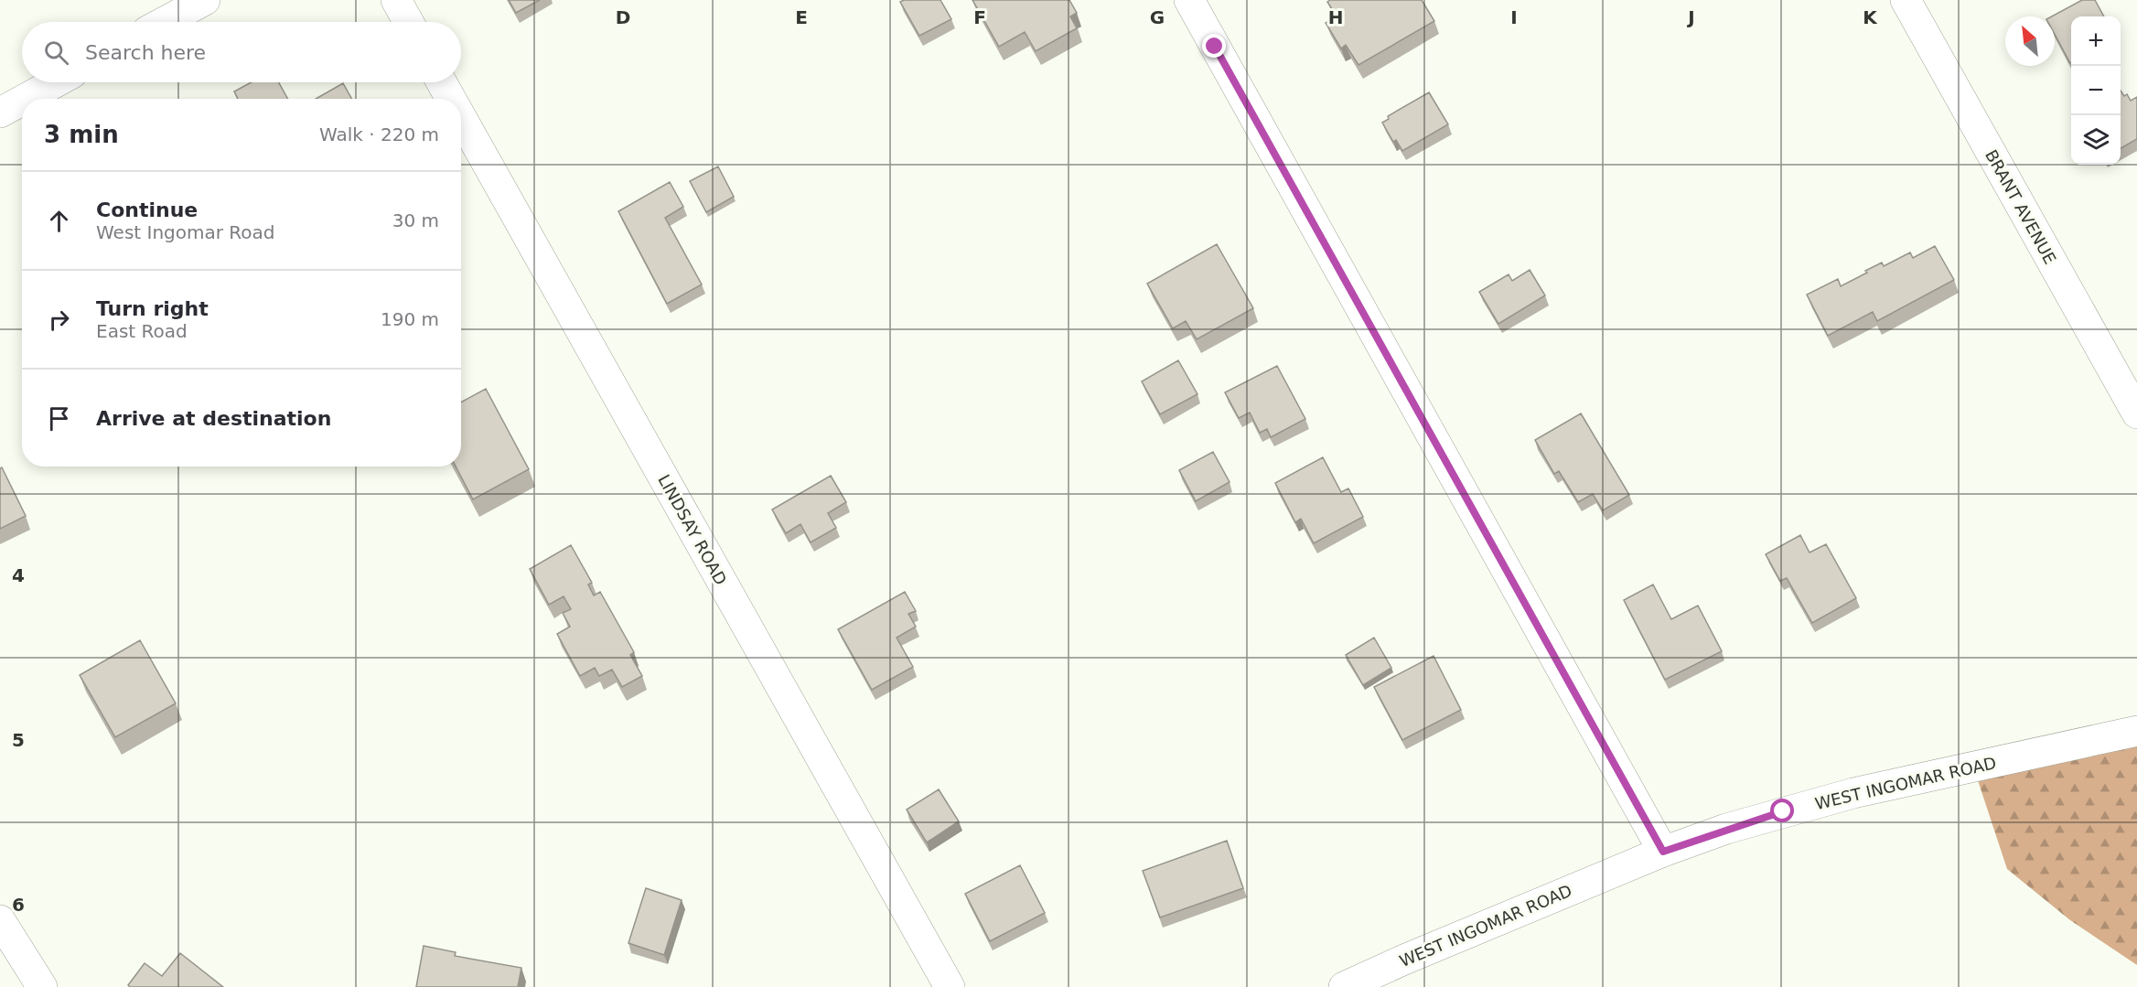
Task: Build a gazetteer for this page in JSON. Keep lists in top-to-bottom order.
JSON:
{
  "streets": {
    "street": ["BRANT AVENUE", "LINDSAY ROAD", "WEST INGOMAR ROAD"]
  },
  "north": "top left",
  "page": {
    "map_buttons": ["+", "−"],
    "search": "Search here",
    "heading": ["3 min", "Walk · 220 m"],
    "list": [
      ["Continue", "West Ingomar Road", "30 m"],
      ["Turn right", "East Road", "190 m"],
      "Arrive at destination"
    ]
  },
  "grid": {
    "columns": [
      "D",
      "E",
      "F",
      "G",
      "H",
      "I",
      "J",
      "K"
    ],
    "rows": ["4", "5", "6"]
  }
}
